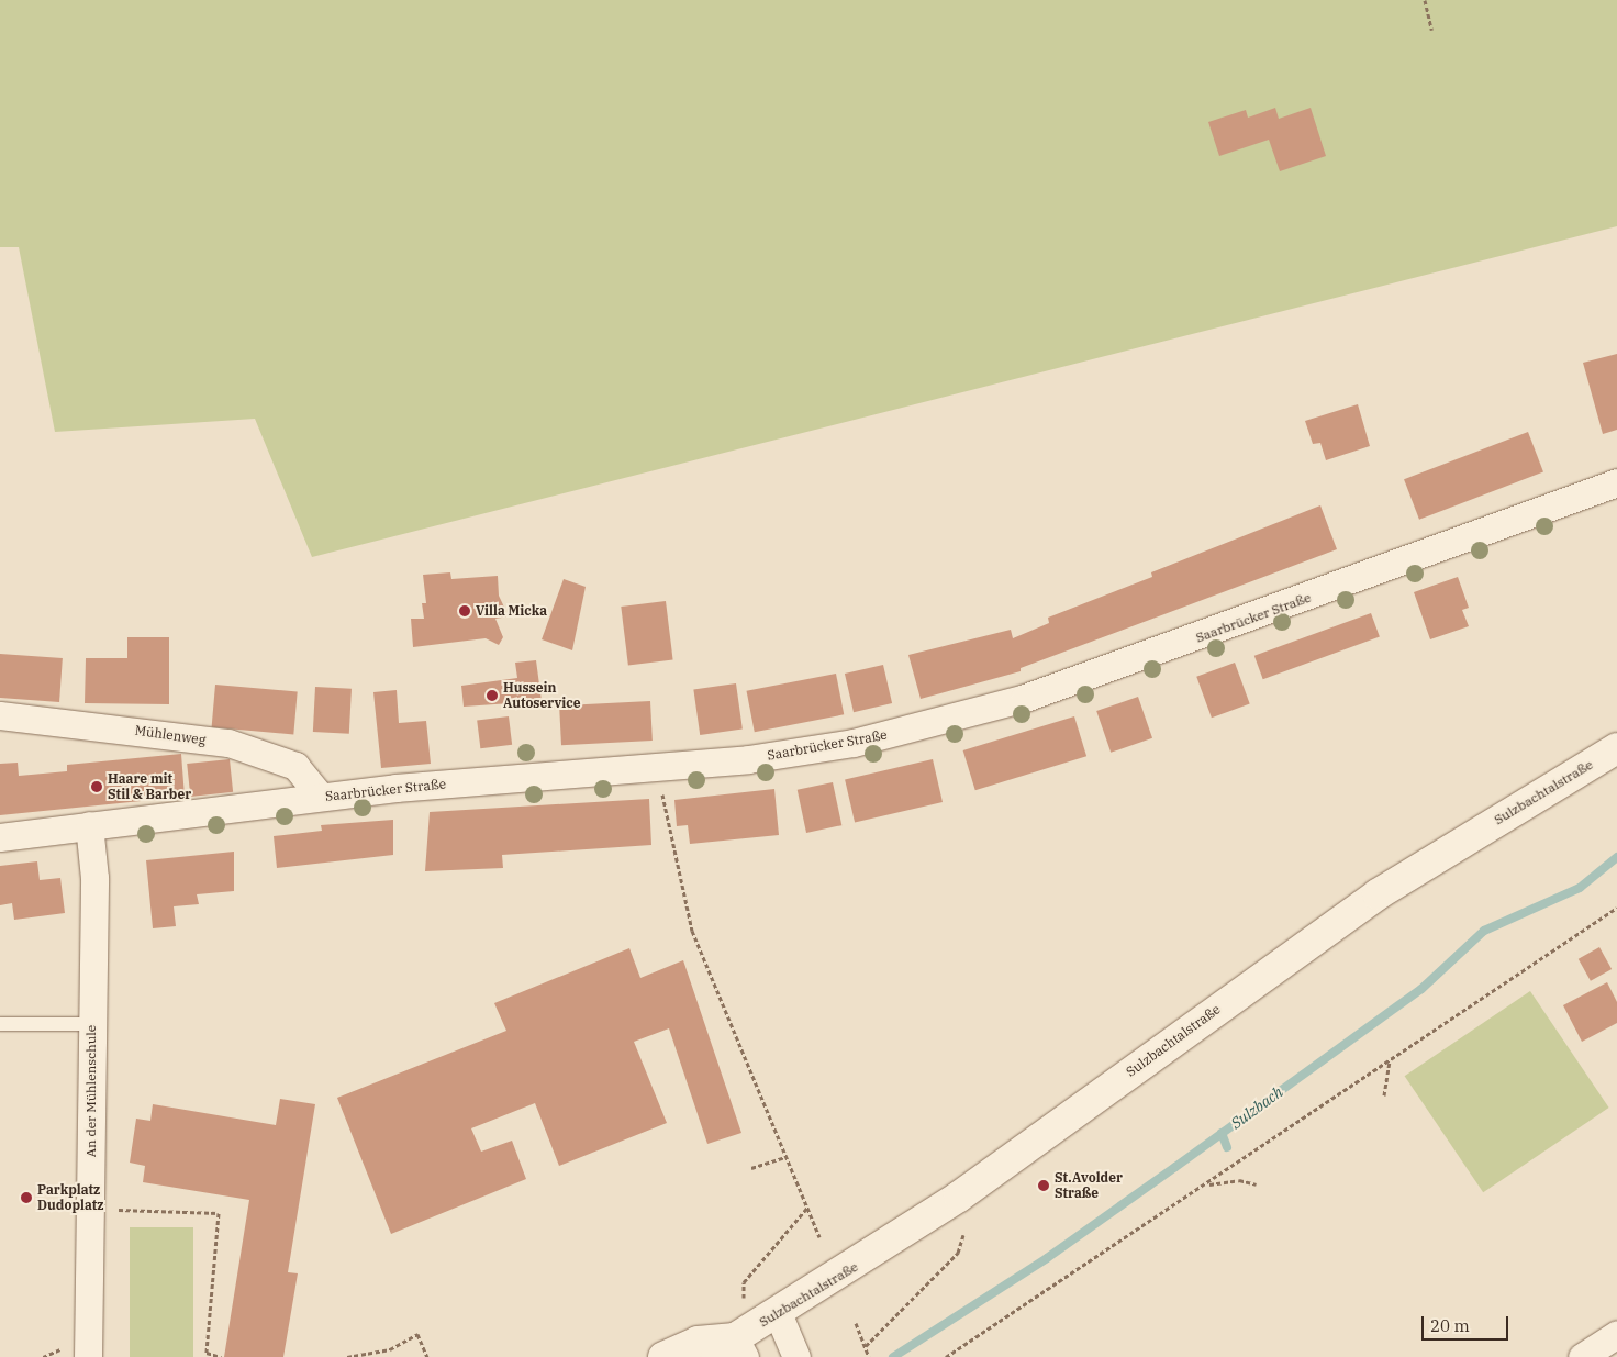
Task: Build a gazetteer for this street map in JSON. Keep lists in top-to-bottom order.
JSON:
{
  "streets": {
    "main road": ["Sulzbachtalstraße"],
    "street": ["Saarbrücker Straße", "Mühlenweg", "An der Mühlenschule"]
  },
  "crossings": [
    ["Saarbrücker Straße", "Mühlenweg"],
    ["Saarbrücker Straße", "An der Mühlenschule"]
  ],
  "water": ["Sulzbach"],
  "places": [
    "Villa Micka",
    "Hussein Autoservice",
    "Haare mit Stil & Barber",
    "St.Avolder Straße",
    "Parkplatz Dudoplatz"
  ],
  "scale_bar": "20 m"
}
